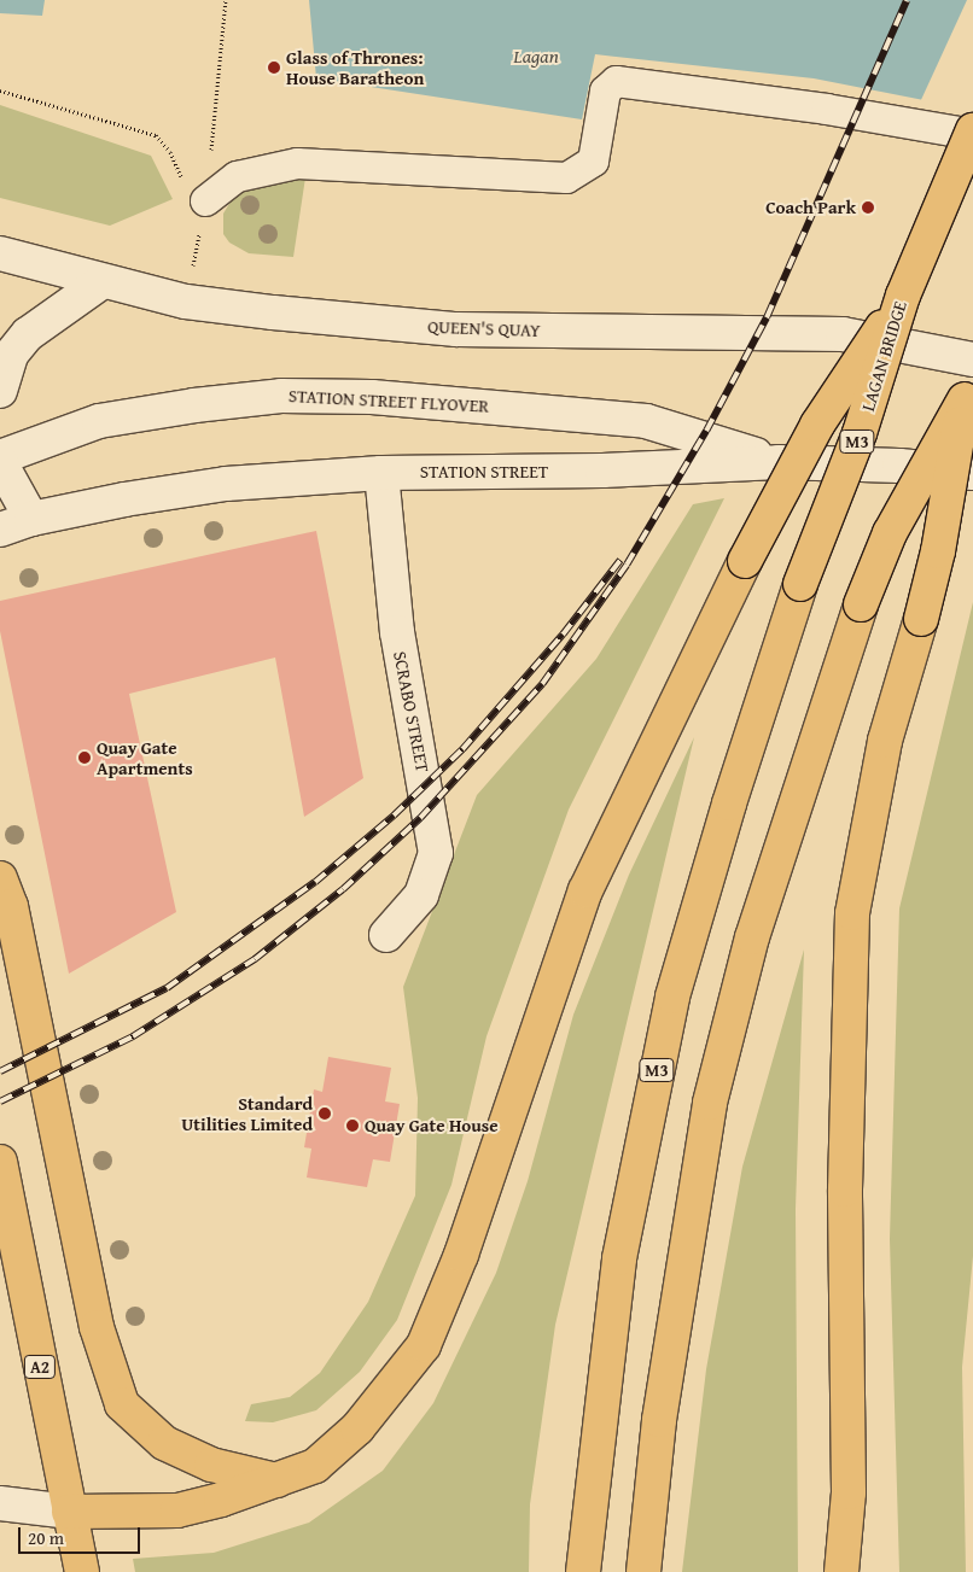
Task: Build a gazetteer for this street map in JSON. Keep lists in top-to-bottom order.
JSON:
{
  "streets": {
    "main road": ["LAGAN BRIDGE", "M3", "A2"],
    "street": [
      "QUEEN'S QUAY",
      "STATION STREET FLYOVER",
      "STATION STREET",
      "SCRABO STREET"
    ]
  },
  "crossings": [
    ["STATION STREET FLYOVER", "STATION STREET"],
    ["STATION STREET", "SCRABO STREET"]
  ],
  "water": ["Lagan"],
  "places": [
    "Glass of Thrones: House Baratheon",
    "Coach Park",
    "Quay Gate Apartments",
    "Standard Utilities Limited",
    "Quay Gate House"
  ],
  "scale_bar": "20 m"
}
